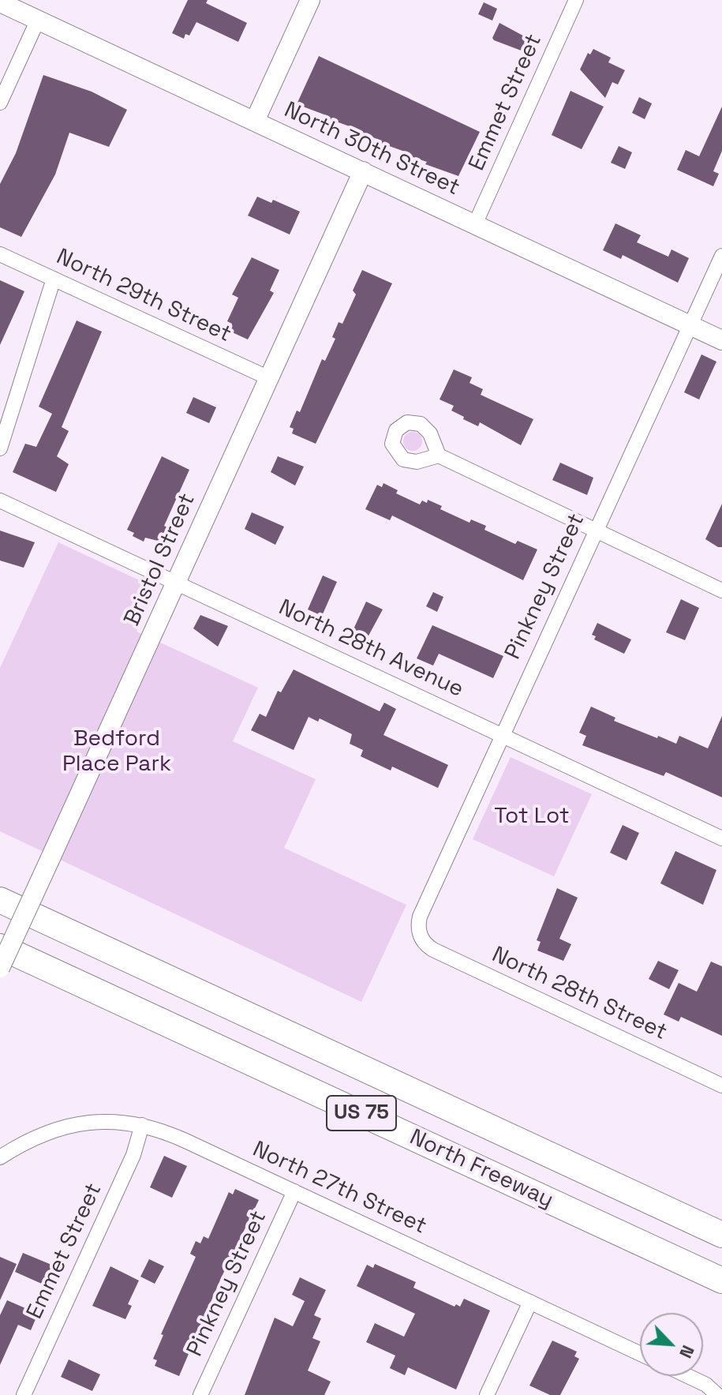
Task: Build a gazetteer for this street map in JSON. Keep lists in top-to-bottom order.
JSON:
{
  "streets": {
    "highway": ["US 75", "North Freeway"],
    "street": [
      "Emmet Street",
      "North 30th Street",
      "North 29th Street",
      "Bristol Street",
      "Pinkney Street",
      "North 28th Avenue",
      "North 28th Street",
      "North 27th Street"
    ]
  },
  "crossings": [
    ["Emmet Street", "North 30th Street"],
    ["Emmet Street", "North 27th Street"],
    ["North 30th Street", "Bristol Street"],
    ["North 30th Street", "Pinkney Street"],
    ["North 29th Street", "Bristol Street"],
    ["Bristol Street", "North 28th Avenue"],
    ["Pinkney Street", "North 28th Avenue"],
    ["Pinkney Street", "North 28th Street"],
    ["Pinkney Street", "North 27th Street"]
  ],
  "parks": ["Bedford Place Park", "Tot Lot"],
  "north": "bottom right"
}
